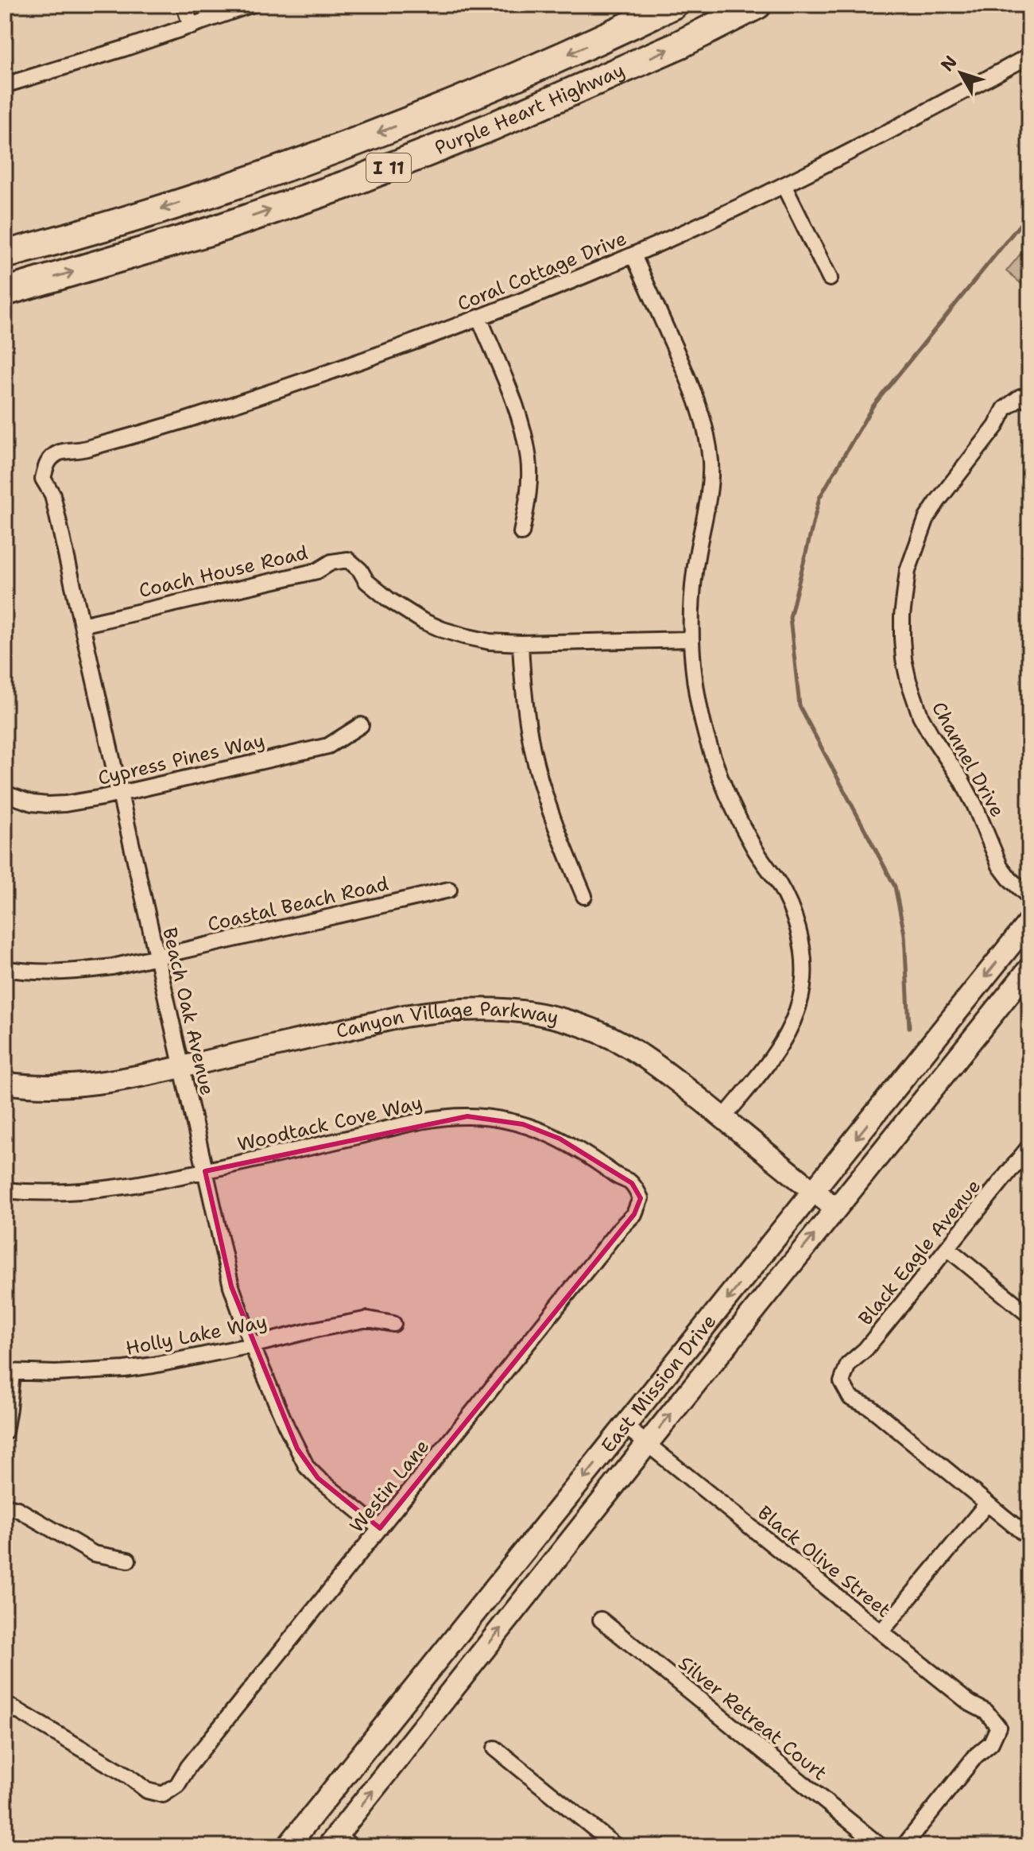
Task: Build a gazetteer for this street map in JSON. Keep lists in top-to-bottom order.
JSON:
{
  "streets": {
    "highway": ["Purple Heart Highway", "I 11"],
    "street": [
      "Coral Cottage Drive",
      "Coach House Road",
      "Cypress Pines Way",
      "Channel Drive",
      "Coastal Beach Road",
      "Beach Oak Avenue",
      "Canyon Village Parkway",
      "Woodtack Cove Way",
      "Black Eagle Avenue",
      "Holly Lake Way",
      "East Mission Drive",
      "Westin Lane",
      "Black Olive Street",
      "Silver Retreat Court"
    ]
  },
  "crossings": [
    ["Coral Cottage Drive", "Beach Oak Avenue"],
    ["Coach House Road", "Beach Oak Avenue"],
    ["Cypress Pines Way", "Beach Oak Avenue"],
    ["Coastal Beach Road", "Beach Oak Avenue"],
    ["Beach Oak Avenue", "Canyon Village Parkway"],
    ["Beach Oak Avenue", "Woodtack Cove Way"],
    ["Beach Oak Avenue", "Holly Lake Way"],
    ["Beach Oak Avenue", "Westin Lane"],
    ["Canyon Village Parkway", "East Mission Drive"],
    ["Woodtack Cove Way", "Westin Lane"],
    ["East Mission Drive", "Black Olive Street"]
  ],
  "north": "top left"
}
